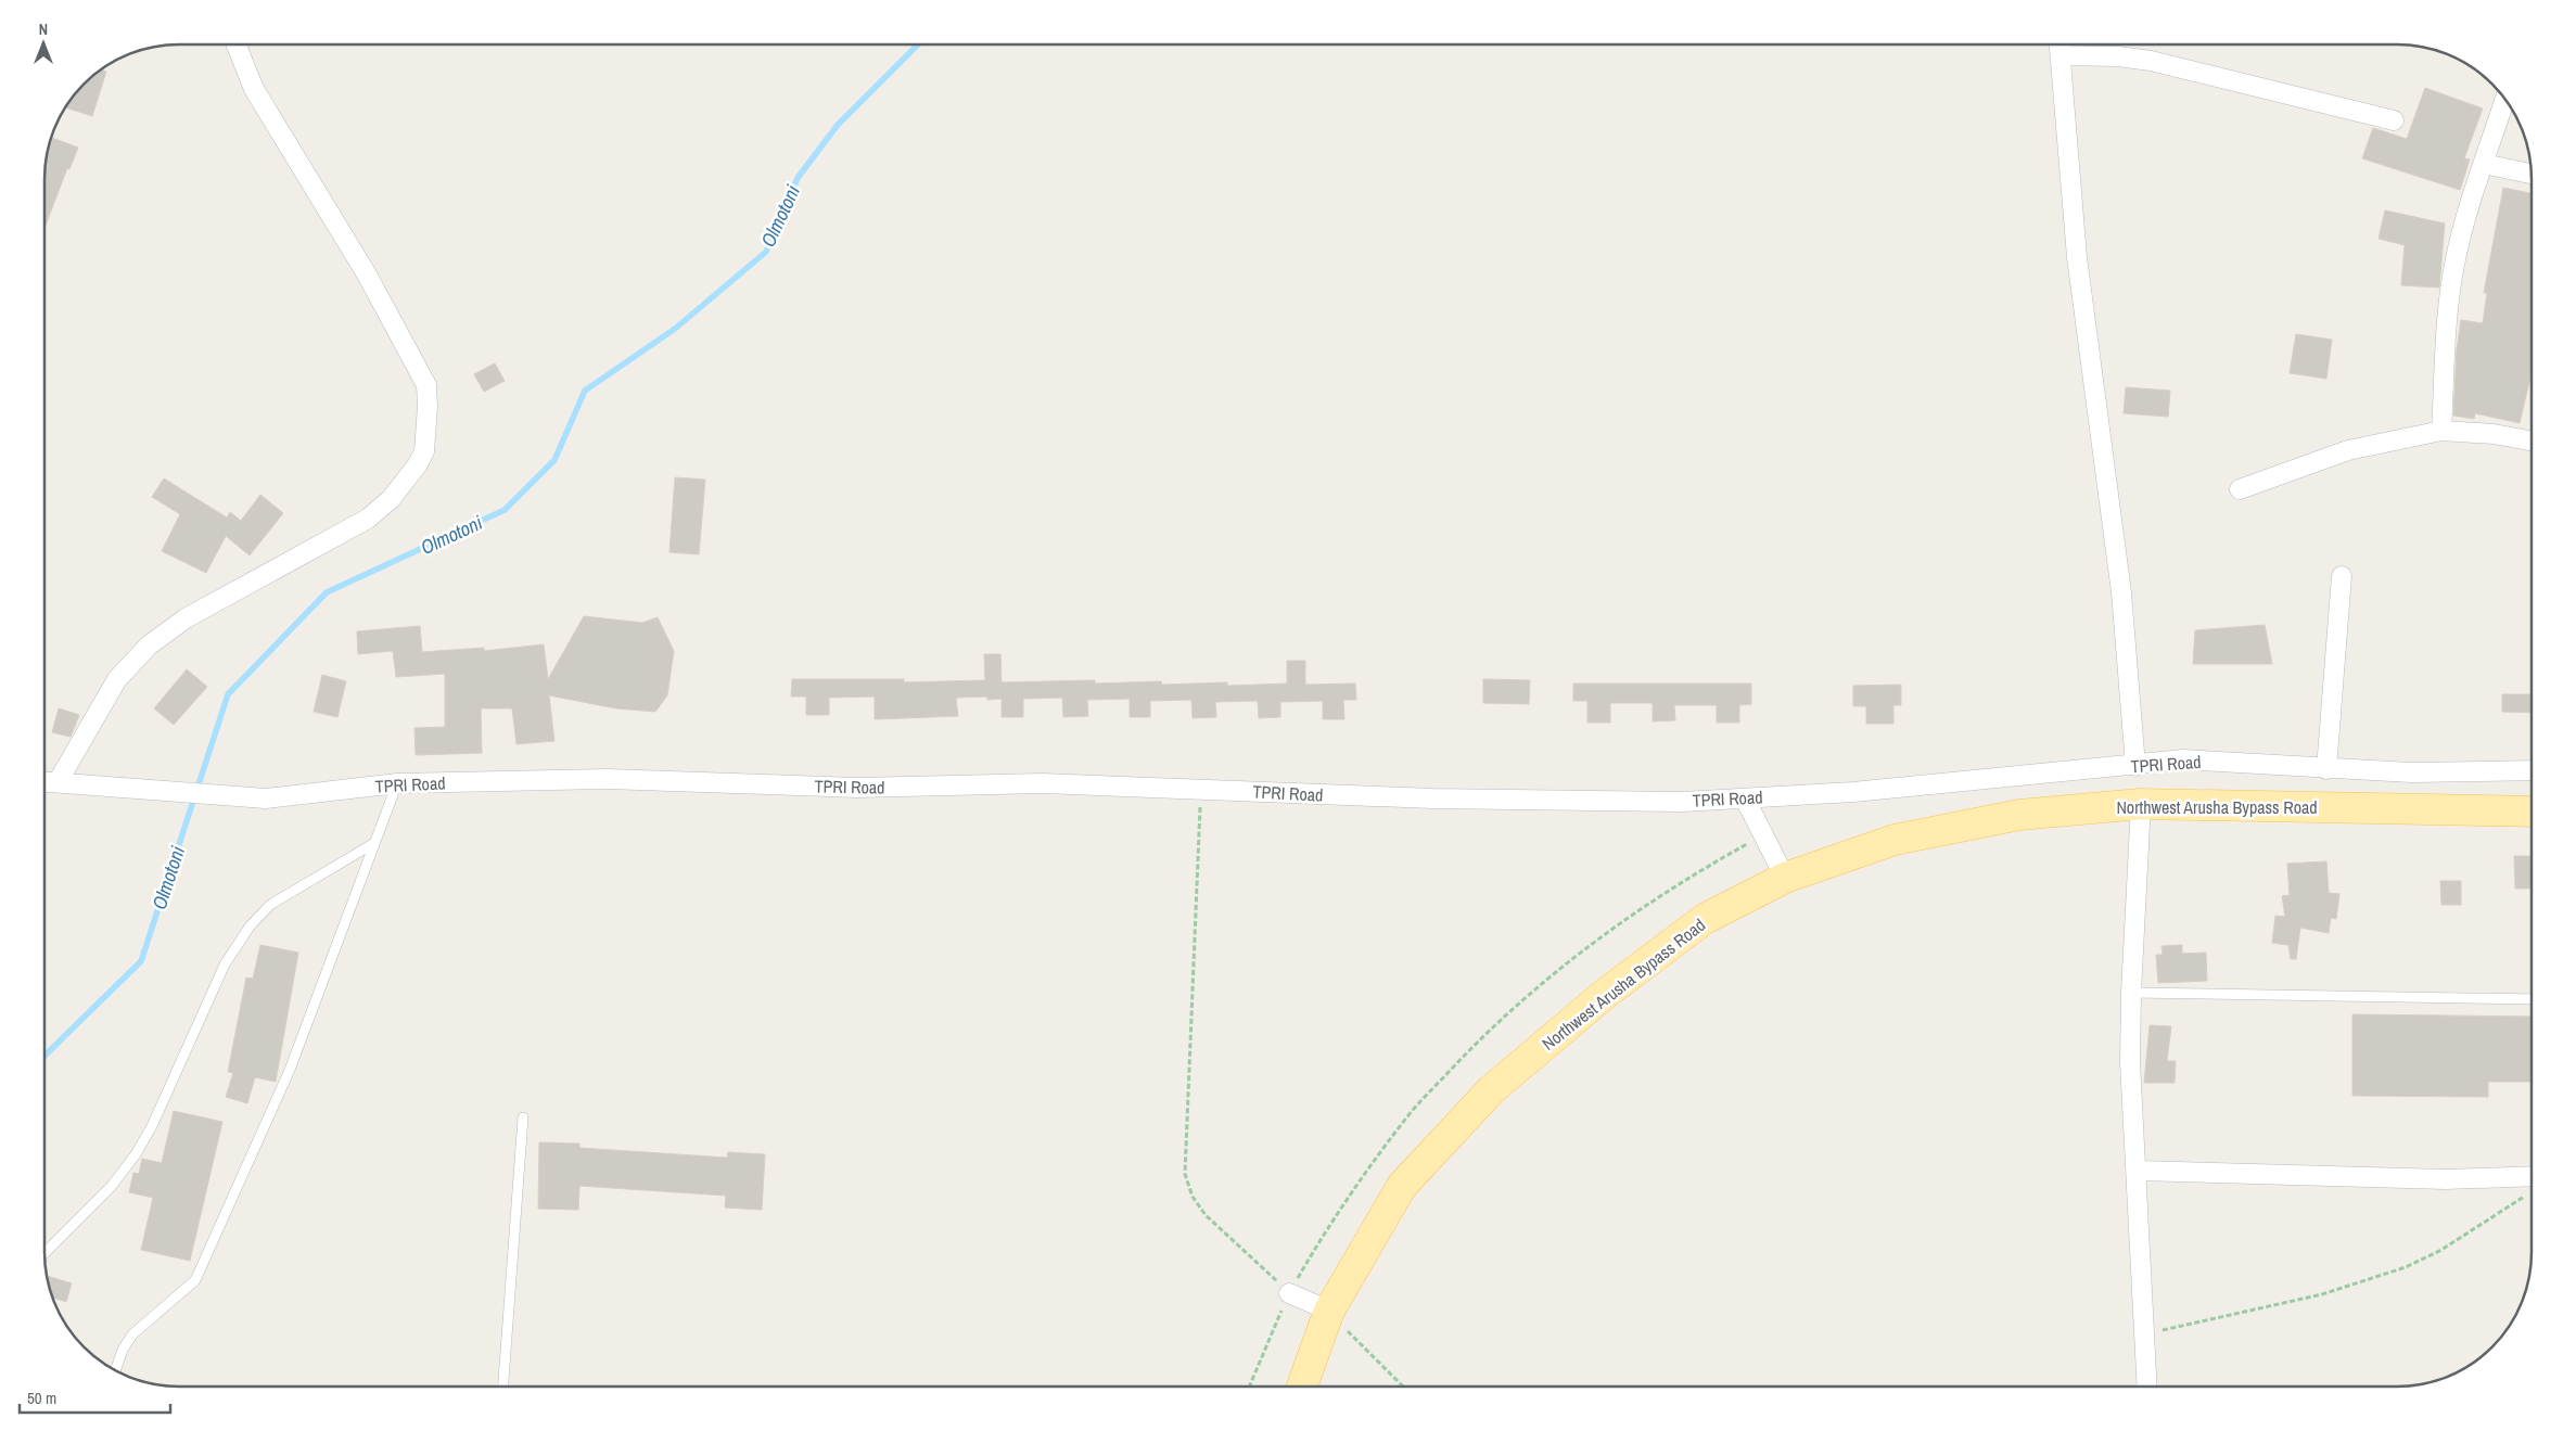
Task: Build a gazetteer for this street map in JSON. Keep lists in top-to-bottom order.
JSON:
{
  "streets": {
    "main road": ["Northwest Arusha Bypass Road"],
    "street": ["TPRI Road"]
  },
  "water": ["Olmotoni"],
  "scale_bar": "50 m",
  "north": "top"
}
